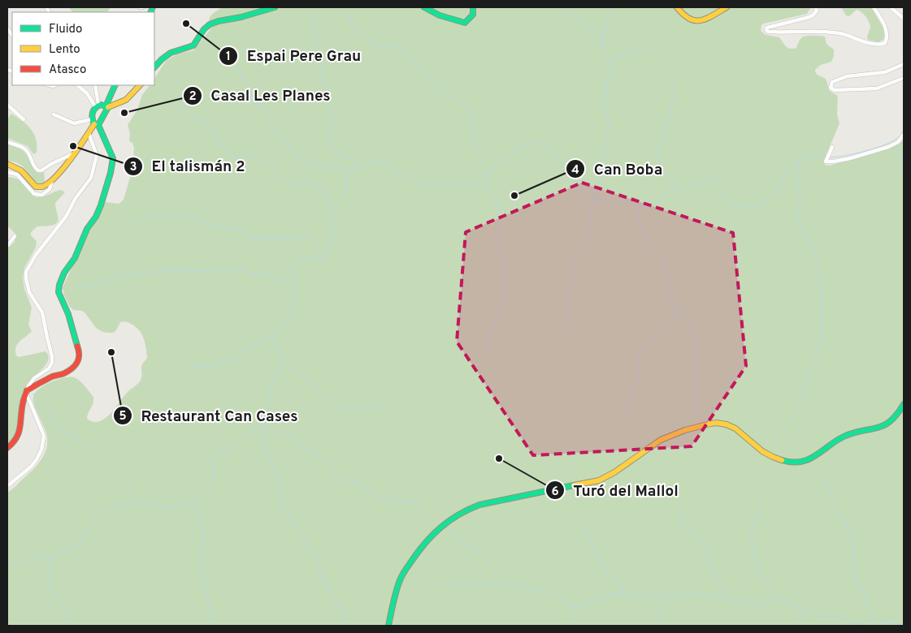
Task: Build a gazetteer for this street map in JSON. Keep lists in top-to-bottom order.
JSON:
{
  "places": [
    "Espai Pere Grau",
    "Casal Les Planes",
    "El talismán 2",
    "Can Boba",
    "Restaurant Can Cases",
    "Turó del Mallol"
  ],
  "legend": ["Fluido", "Lento", "Atasco"]
}
